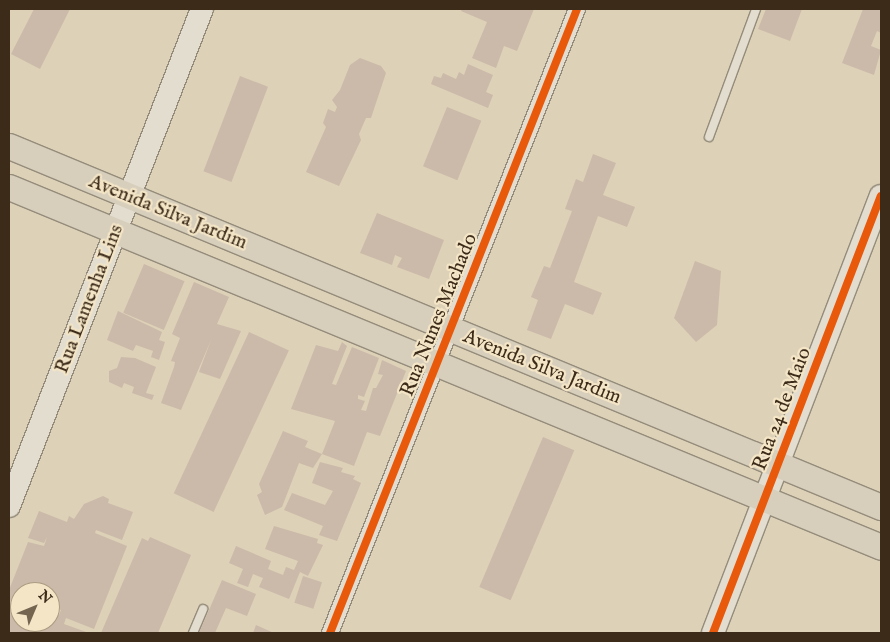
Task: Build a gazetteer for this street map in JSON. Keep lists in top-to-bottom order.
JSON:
{
  "streets": {
    "main road": ["Avenida Silva Jardim", "Rua Lamenha Lins", "Rua 24 de Maio"],
    "street": ["Rua Nunes Machado"]
  },
  "crossings": [
    ["Avenida Silva Jardim", "Rua Lamenha Lins"],
    ["Avenida Silva Jardim", "Rua Nunes Machado"],
    ["Avenida Silva Jardim", "Rua 24 de Maio"]
  ],
  "north": "top right"
}
